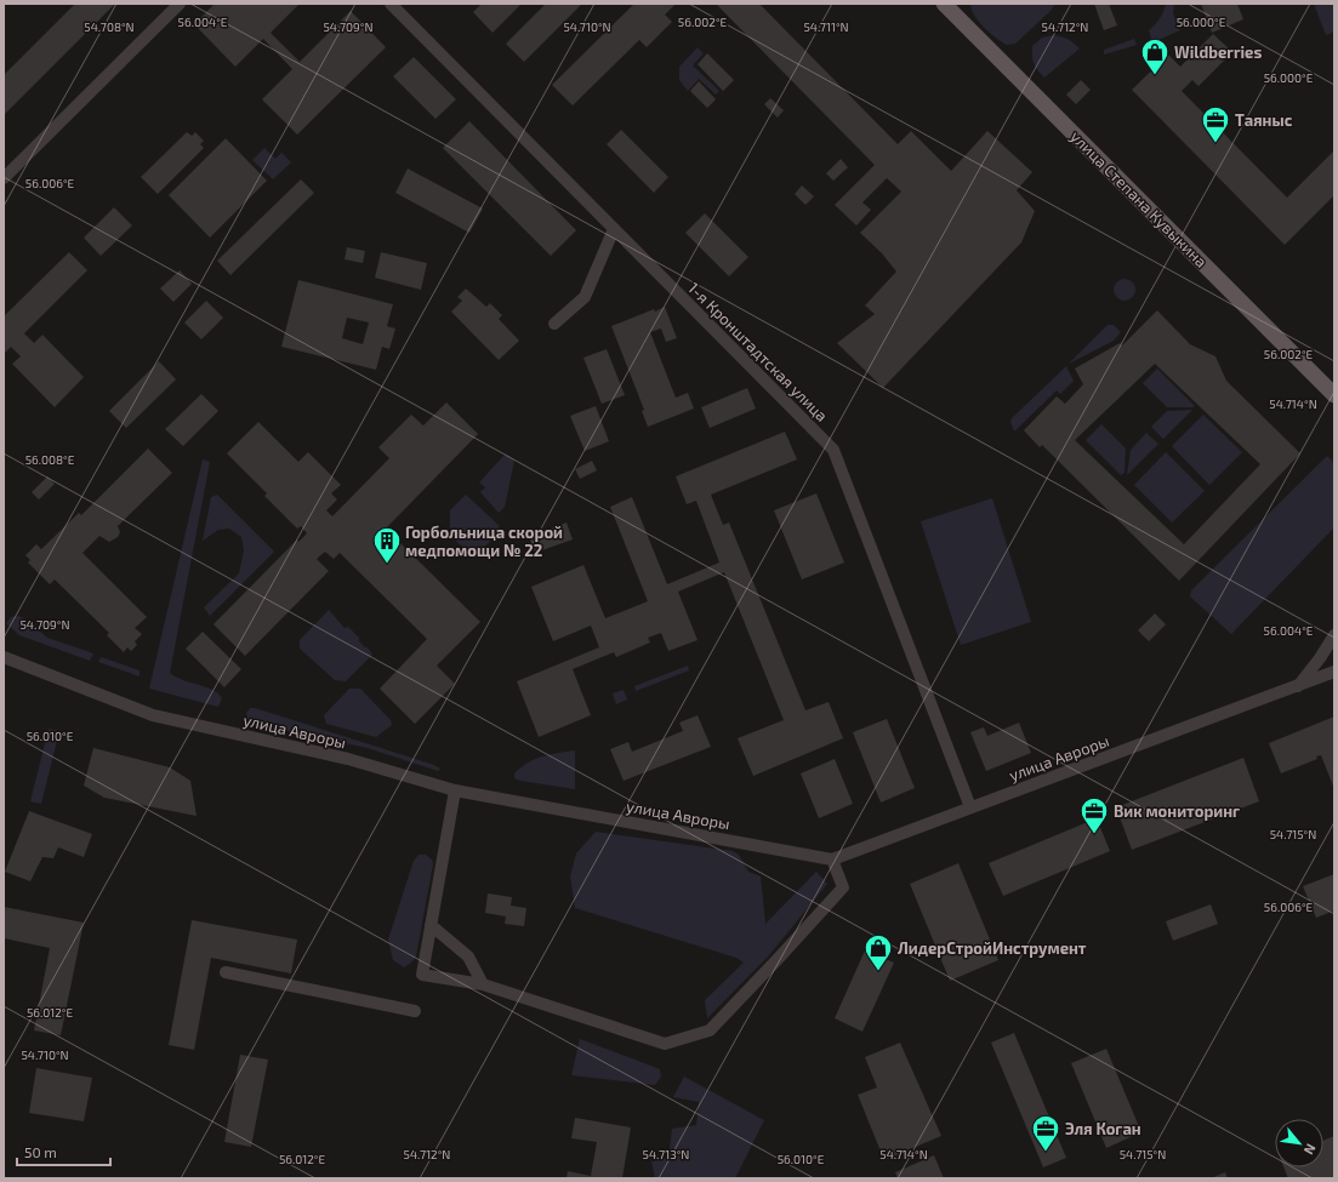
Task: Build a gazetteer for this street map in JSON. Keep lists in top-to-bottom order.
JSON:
{
  "streets": {
    "main road": ["улица Степана Кувыкина"],
    "street": ["1-я Кронштадтская улица", "улица Авроры"]
  },
  "crossings": [
    ["1-я Кронштадтская улица", "улица Авроры"]
  ],
  "places": {
    "shop": ["Wildberries", "ЛидерСтройИнструмент"],
    "office": ["Таяныс", "Вик мониторинг", "Эля Коган"],
    "building": ["Горбольница скорой медпомощи № 22"]
  },
  "scale_bar": "50 m",
  "north": "bottom right",
  "coordinates": [
    "56.004°E",
    "56.002°E",
    "56.000°E",
    "54.708°N",
    "54.709°N",
    "54.710°N",
    "54.711°N",
    "54.712°N",
    "56.006°E",
    "54.714°N",
    "56.008°E",
    "56.010°E",
    "54.715°N",
    "56.012°E",
    "54.713°N"
  ]
}
